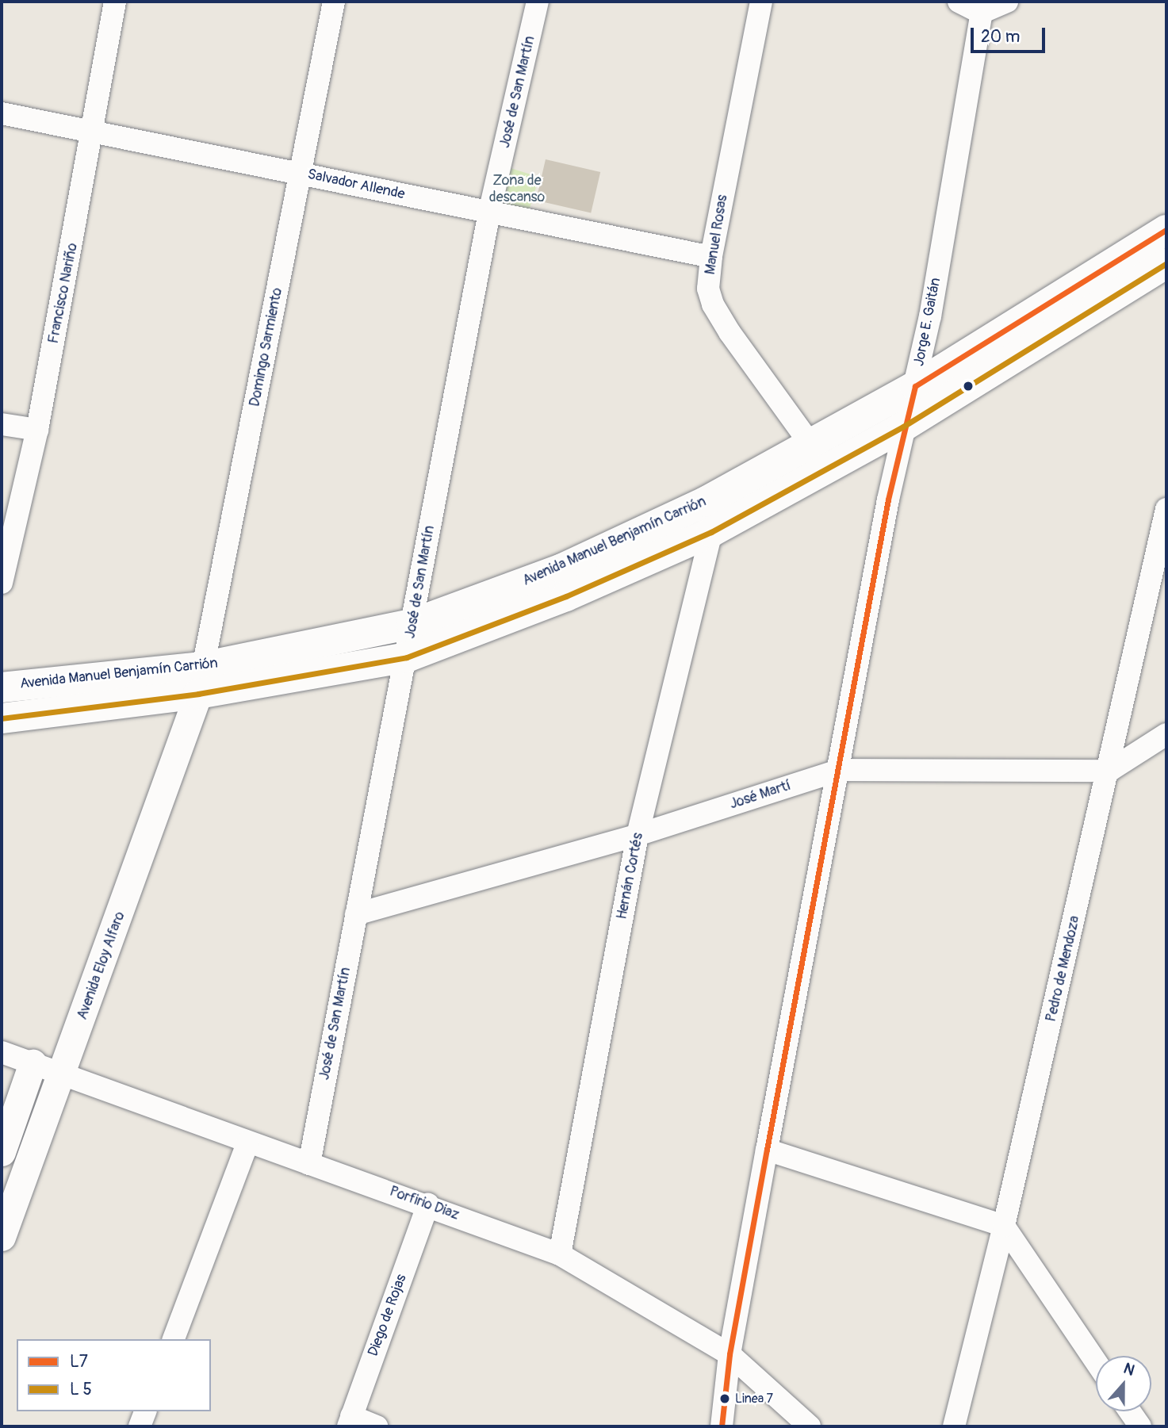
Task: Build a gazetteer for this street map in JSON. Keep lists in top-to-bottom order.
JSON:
{
  "streets": {
    "main road": ["Avenida Manuel Benjamín Carrión"],
    "street": [
      "José de San Martín",
      "Salvador Allende",
      "Manuel Rosas",
      "Francisco Nariño",
      "Jorge E. Gaitán",
      "Domingo Sarmiento",
      "José Martí",
      "Hernán Cortés",
      "Avenida Eloy Alfaro",
      "Pedro de Mendoza",
      "Porfirio Diaz",
      "Diego de Rojas"
    ]
  },
  "crossings": [
    ["José de San Martín", "Salvador Allende"],
    ["José de San Martín", "Avenida Manuel Benjamín Carrión"],
    ["José de San Martín", "José Martí"],
    ["José de San Martín", "Porfirio Diaz"],
    ["Salvador Allende", "Manuel Rosas"],
    ["Salvador Allende", "Francisco Nariño"],
    ["Salvador Allende", "Domingo Sarmiento"],
    ["Manuel Rosas", "Avenida Manuel Benjamín Carrión"],
    ["Jorge E. Gaitán", "Avenida Manuel Benjamín Carrión"],
    ["Jorge E. Gaitán", "José Martí"],
    ["Jorge E. Gaitán", "Porfirio Diaz"],
    ["Domingo Sarmiento", "Avenida Manuel Benjamín Carrión"],
    ["Domingo Sarmiento", "Avenida Eloy Alfaro"],
    ["Avenida Manuel Benjamín Carrión", "Hernán Cortés"],
    ["Avenida Manuel Benjamín Carrión", "Avenida Eloy Alfaro"],
    ["José Martí", "Hernán Cortés"],
    ["José Martí", "Pedro de Mendoza"],
    ["Hernán Cortés", "Porfirio Diaz"],
    ["Avenida Eloy Alfaro", "Porfirio Diaz"],
    ["Porfirio Diaz", "Diego de Rojas"]
  ],
  "parks": ["Zona de descanso"],
  "places": ["Linea 7"],
  "lines": ["transit line L7"],
  "legend": ["L7", "L 5"],
  "scale_bar": "20 m",
  "north": "top"
}
